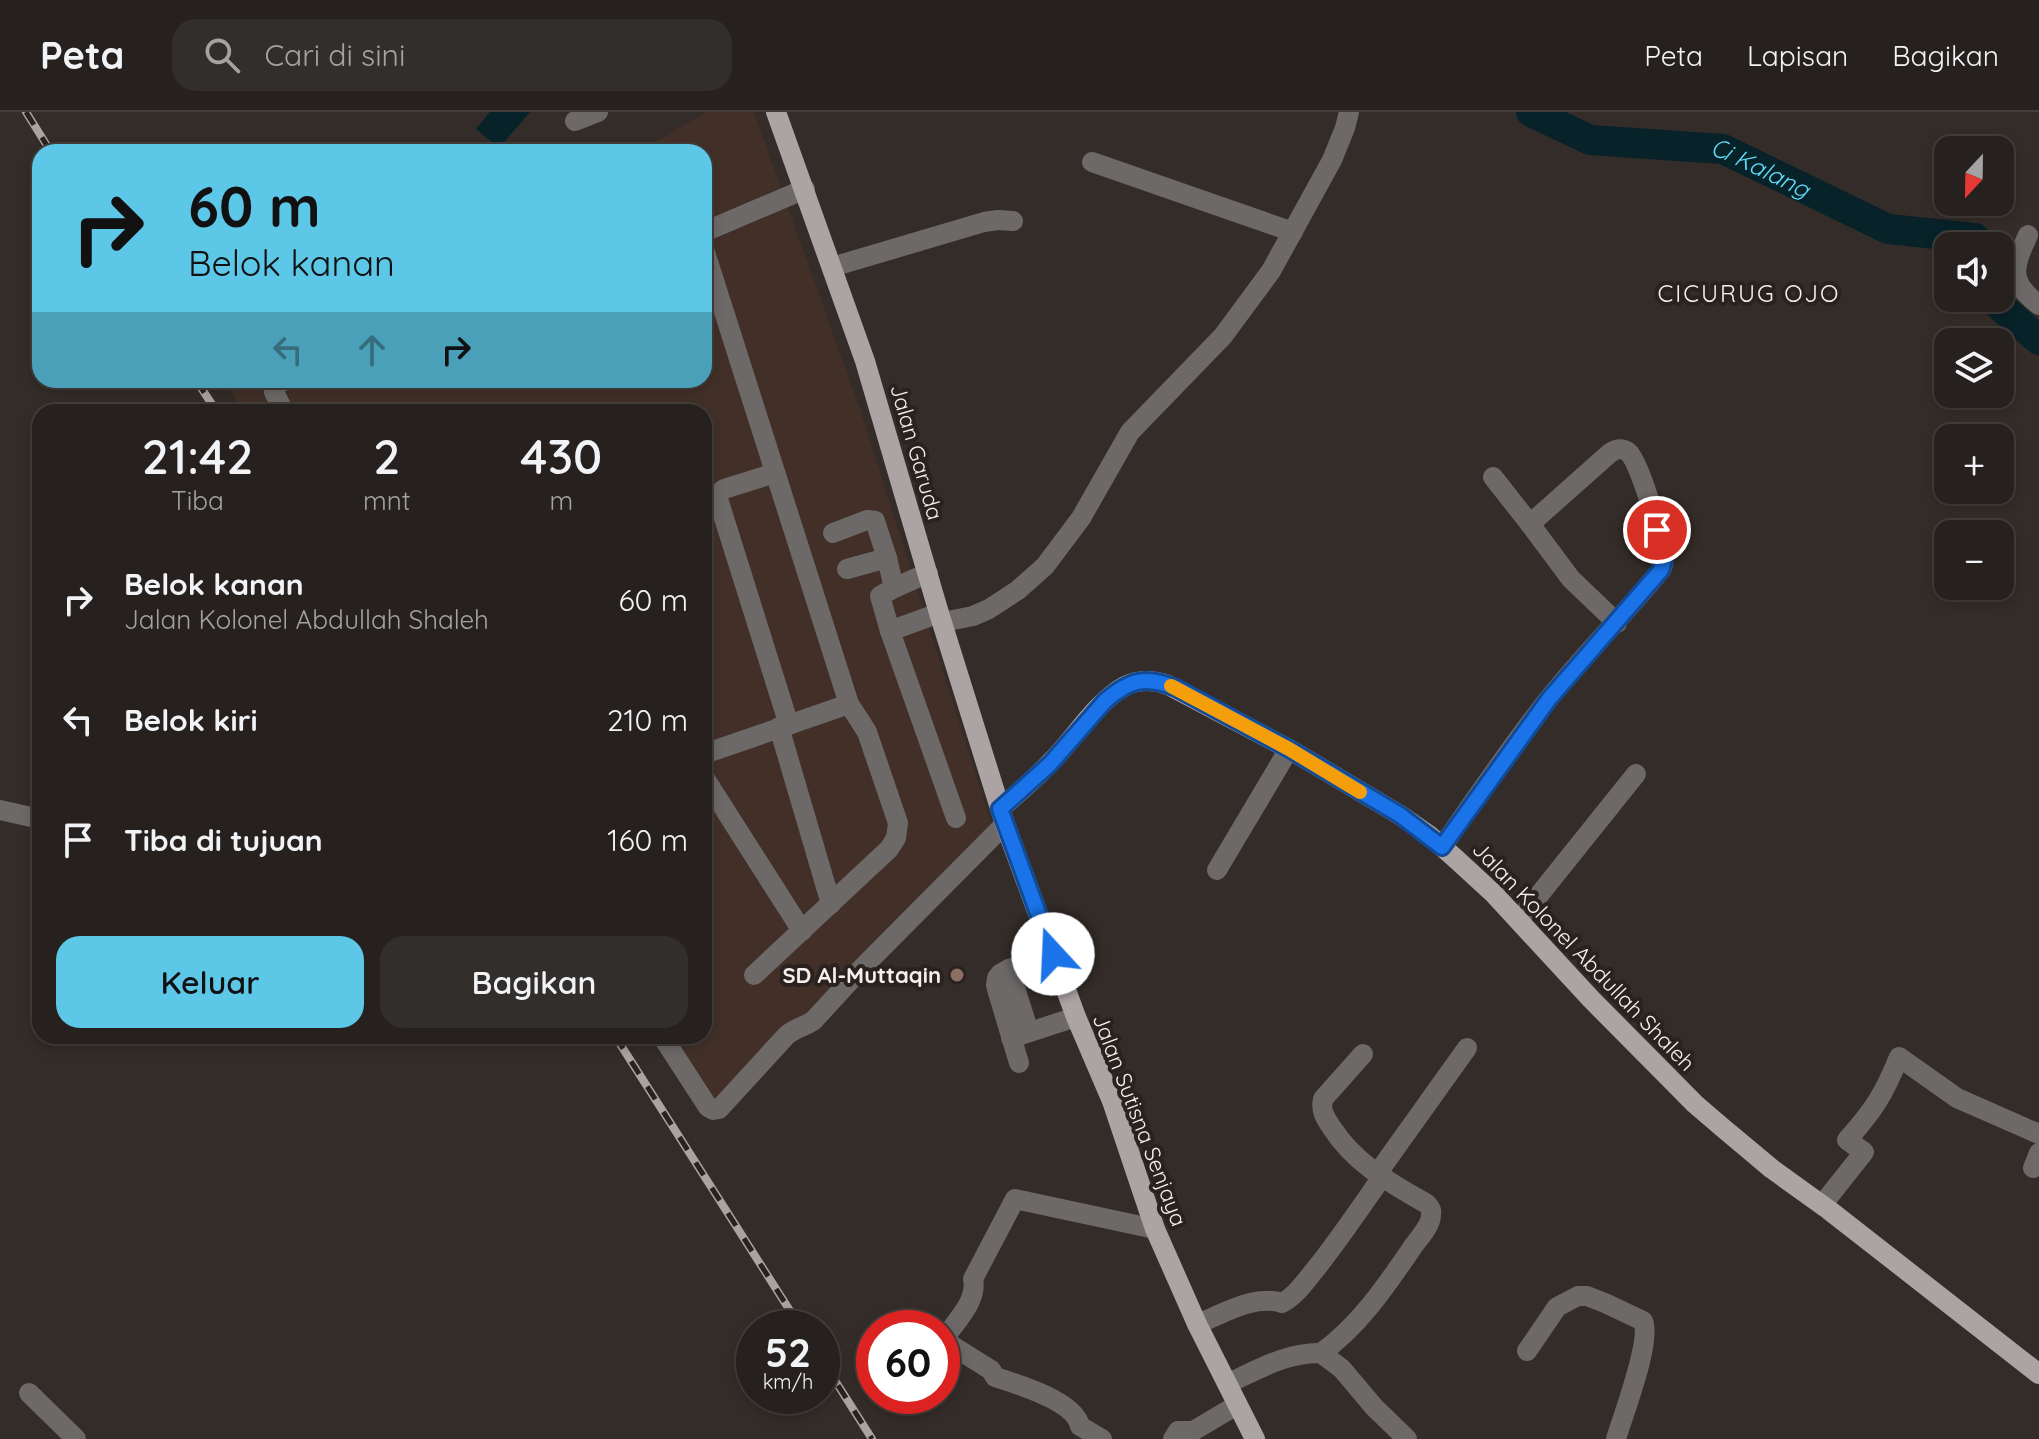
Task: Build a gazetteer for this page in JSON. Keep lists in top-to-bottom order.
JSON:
{
  "streets": {
    "main road": ["Jalan Garuda", "Jalan Kolonel Abdullah Shaleh", "Jalan Sutisna Senjaya"]
  },
  "crossings": [
    ["Jalan Garuda", "Jalan Kolonel Abdullah Shaleh"],
    ["Jalan Garuda", "Jalan Sutisna Senjaya"],
    ["Jalan Kolonel Abdullah Shaleh", "Jalan Sutisna Senjaya"]
  ],
  "districts": ["CICURUG OJO"],
  "water": ["Ci Kalang"],
  "places": ["SD Al-Muttaqin"],
  "north": "bottom",
  "page": {
    "header": "Peta",
    "search": "Cari di sini",
    "nav": ["Peta", "Lapisan", "Bagikan"],
    "map_buttons": ["+", "−"],
    "turn": ["60 m", "Belok kanan"],
    "eta": [
      "21:42",
      "Tiba",
      "2",
      "mnt",
      "430",
      "m"
    ],
    "list": [
      {
        "name": "Belok kanan",
        "note": "Jalan Kolonel Abdullah Shaleh",
        "value": "60 m"
      },
      {
        "name": "Belok kiri",
        "value": "210 m"
      },
      {
        "name": "Tiba di tujuan",
        "value": "160 m"
      }
    ],
    "buttons": ["Keluar", "Bagikan"],
    "speed": "52 km/h",
    "limit": "60"
  }
}
